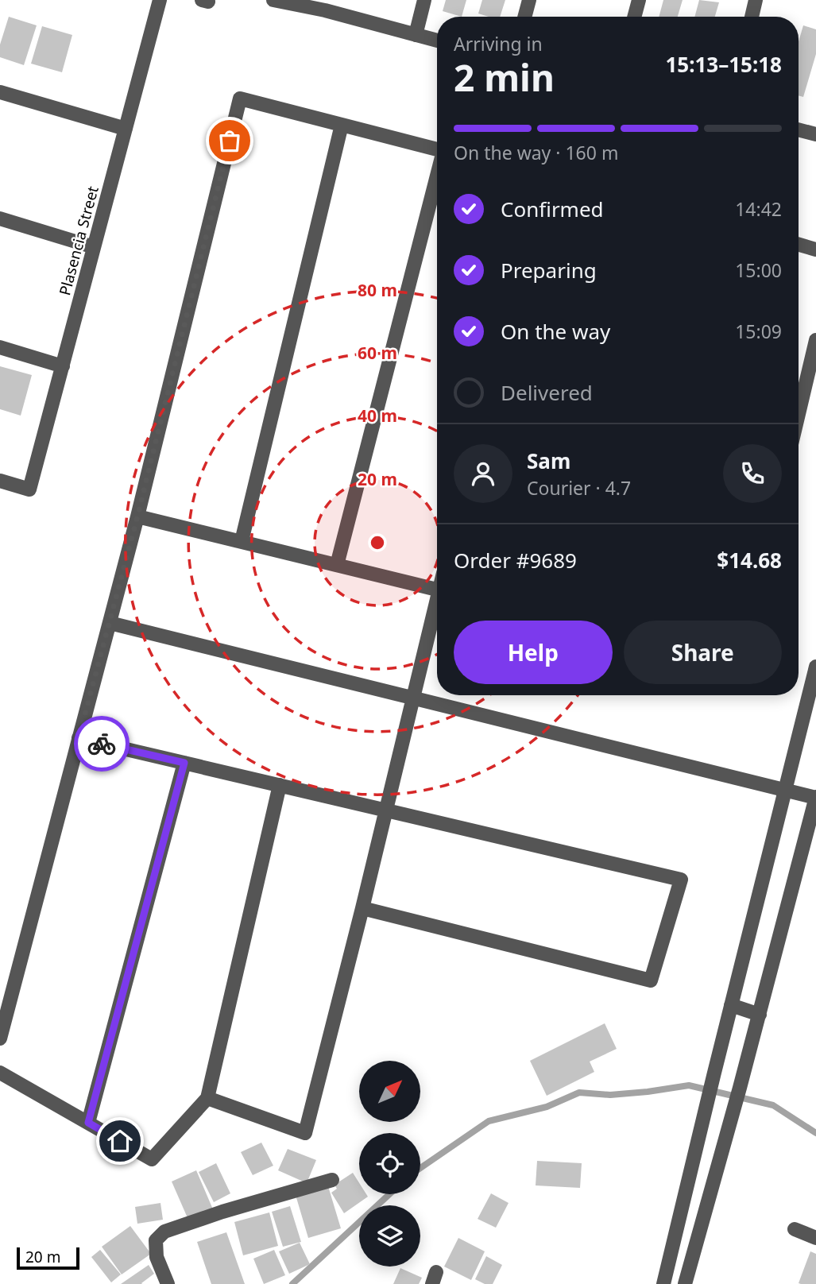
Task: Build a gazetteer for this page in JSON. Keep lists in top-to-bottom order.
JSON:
{
  "streets": {
    "street": ["Plasencia Street"]
  },
  "scale_bar": "20 m",
  "north": "top right",
  "page": {
    "heading": ["2 min", "Arriving in", "15:13–15:18"],
    "panel": [
      "Sam",
      "Courier · 4.7",
      "Order #9689",
      "$14.68"
    ],
    "bar": "On the way · 160 m",
    "list": [
      ["Confirmed", "14:42"],
      ["Preparing", "15:00"],
      ["On the way", "15:09"],
      "Delivered"
    ],
    "buttons": ["Help", "Share"],
    "scale": "20 m"
  },
  "rings": [
    "80 m",
    "60 m",
    "40 m",
    "20 m"
  ]
}
